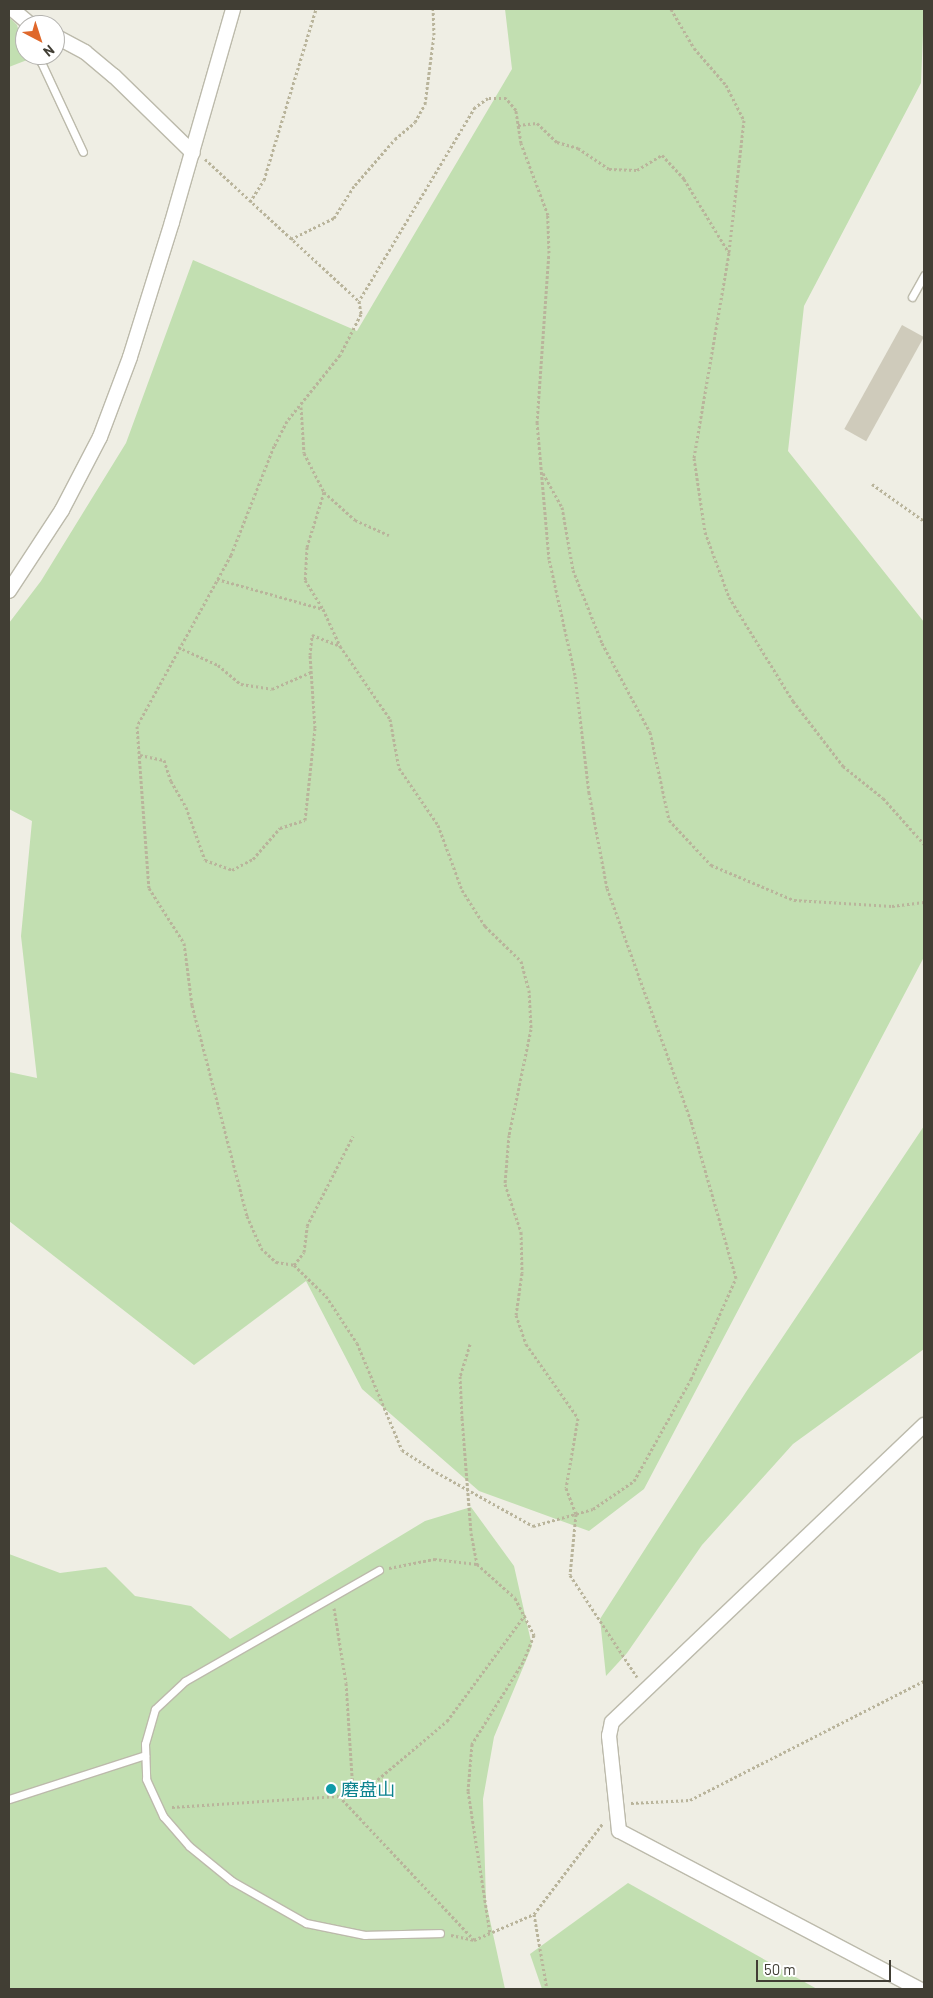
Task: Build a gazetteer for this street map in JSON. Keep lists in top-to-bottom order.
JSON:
{
  "places": ["磨盘山"],
  "scale_bar": "50 m",
  "north": "bottom right"
}
